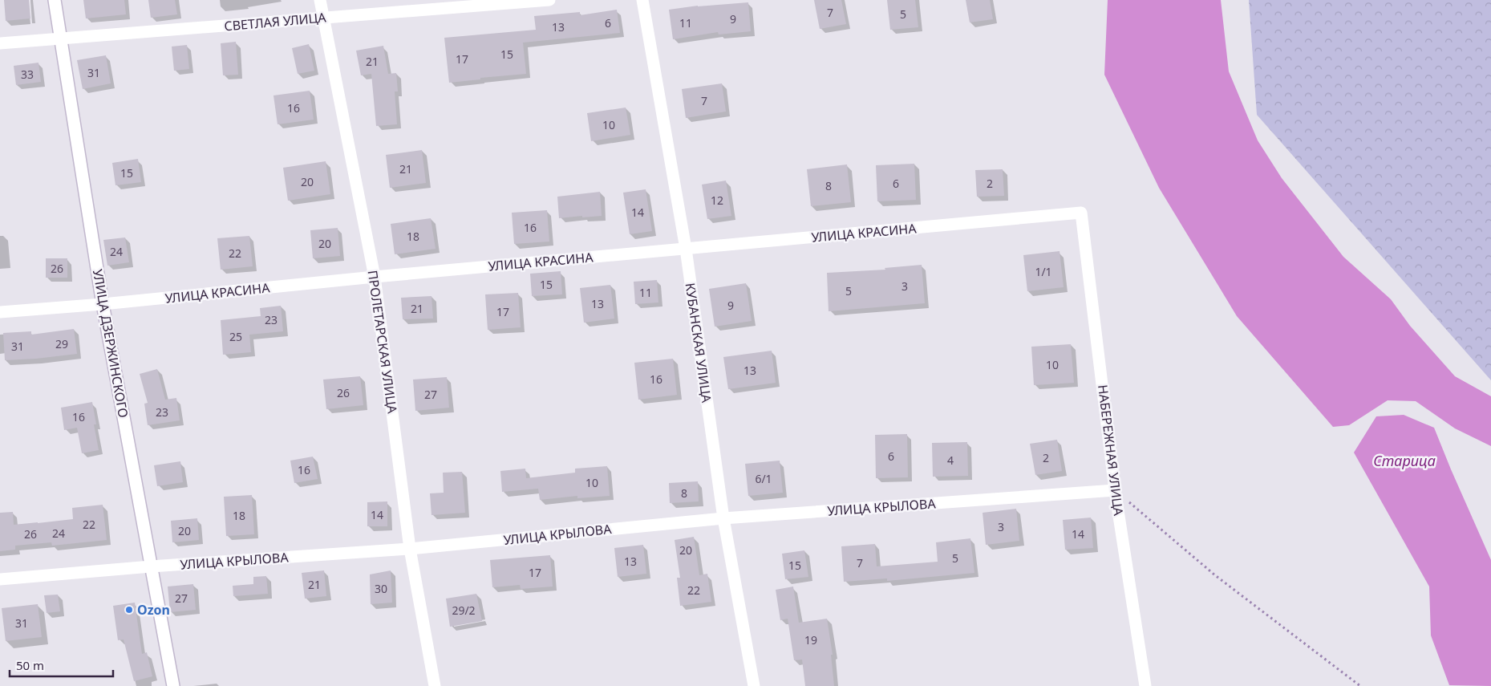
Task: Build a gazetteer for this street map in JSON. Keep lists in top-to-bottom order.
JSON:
{
  "streets": {
    "street": [
      "СВЕТЛАЯ УЛИЦА",
      "УЛИЦА КРАСИНА",
      "ПРОЛЕТАРСКАЯ УЛИЦА",
      "КУБАНСКАЯ УЛИЦА",
      "УЛИЦА ДЗЕРЖИНСКОГО",
      "НАБЕРЕЖНАЯ УЛИЦА",
      "УЛИЦА КРЫЛОВА"
    ]
  },
  "crossings": [
    ["СВЕТЛАЯ УЛИЦА", "ПРОЛЕТАРСКАЯ УЛИЦА"],
    ["СВЕТЛАЯ УЛИЦА", "УЛИЦА ДЗЕРЖИНСКОГО"],
    ["УЛИЦА КРАСИНА", "ПРОЛЕТАРСКАЯ УЛИЦА"],
    ["УЛИЦА КРАСИНА", "КУБАНСКАЯ УЛИЦА"],
    ["УЛИЦА КРАСИНА", "УЛИЦА ДЗЕРЖИНСКОГО"],
    ["УЛИЦА КРАСИНА", "НАБЕРЕЖНАЯ УЛИЦА"],
    ["ПРОЛЕТАРСКАЯ УЛИЦА", "УЛИЦА КРЫЛОВА"],
    ["КУБАНСКАЯ УЛИЦА", "УЛИЦА КРЫЛОВА"],
    ["УЛИЦА ДЗЕРЖИНСКОГО", "УЛИЦА КРЫЛОВА"],
    ["НАБЕРЕЖНАЯ УЛИЦА", "УЛИЦА КРЫЛОВА"]
  ],
  "water": ["Старица"],
  "places": ["Ozon"],
  "house_numbers": [
    "7",
    "5",
    "9",
    "6",
    "11",
    "13",
    "15",
    "17",
    "21",
    "31",
    "33",
    "7",
    "16",
    "10",
    "21",
    "15",
    "20",
    "6",
    "2",
    "8",
    "12",
    "14",
    "16",
    "18",
    "20",
    "24",
    "22",
    "26",
    "1/1",
    "15",
    "3",
    "5",
    "11",
    "13",
    "9",
    "21",
    "17",
    "23",
    "25",
    "29",
    "31",
    "10",
    "13",
    "16",
    "26",
    "27",
    "23",
    "16",
    "6",
    "2",
    "4",
    "16",
    "6/1",
    "10",
    "8",
    "14",
    "18",
    "22",
    "3",
    "20",
    "24",
    "26",
    "14",
    "20",
    "5",
    "13",
    "7",
    "15",
    "17",
    "21",
    "30",
    "22",
    "27",
    "29/2",
    "31",
    "19"
  ],
  "scale_bar": "50 m"
}
